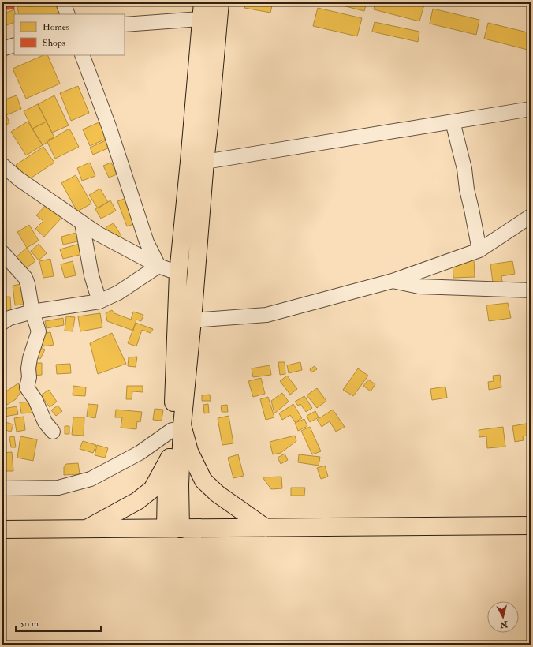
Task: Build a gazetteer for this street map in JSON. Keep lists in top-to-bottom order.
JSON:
{
  "legend": ["Homes", "Shops"],
  "scale_bar": "50 m",
  "north": "bottom"
}
